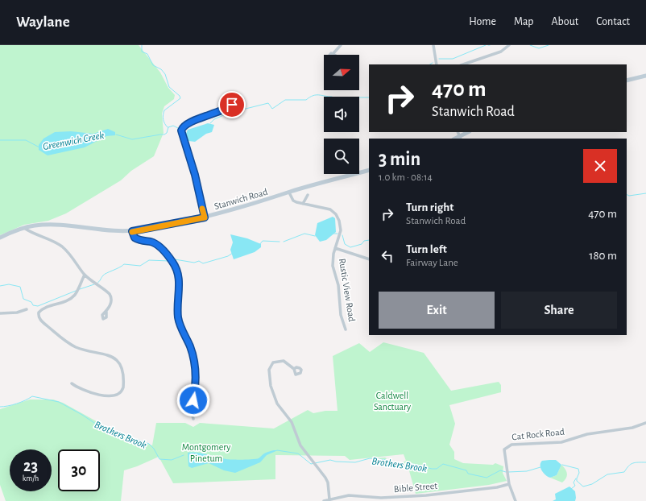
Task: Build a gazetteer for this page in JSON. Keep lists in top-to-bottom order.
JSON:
{
  "streets": {
    "street": [
      "Stanwich Road",
      "Rustic View Road",
      "Cat Rock Road",
      "Bible Street"
    ]
  },
  "crossings": [
    ["Stanwich Road", "Rustic View Road"],
    ["Cat Rock Road", "Bible Street"]
  ],
  "water": ["Greenwich Creek", "Brothers Brook"],
  "parks": ["Caldwell Sanctuary", "Montgomery Pinetum"],
  "north": "right",
  "page": {
    "header": "Waylane",
    "nav": [
      "Home",
      "Map",
      "About",
      "Contact"
    ],
    "turn": ["470 m", "Stanwich Road"],
    "heading": ["3 min", "1.0 km · 08:14"],
    "list": [
      {
        "name": "Turn right",
        "note": "Stanwich Road",
        "value": "470 m"
      },
      {
        "name": "Turn left",
        "note": "Fairway Lane",
        "value": "180 m"
      }
    ],
    "buttons": ["Exit", "Share"],
    "speed": "23 km/h",
    "limit": "30"
  }
}
